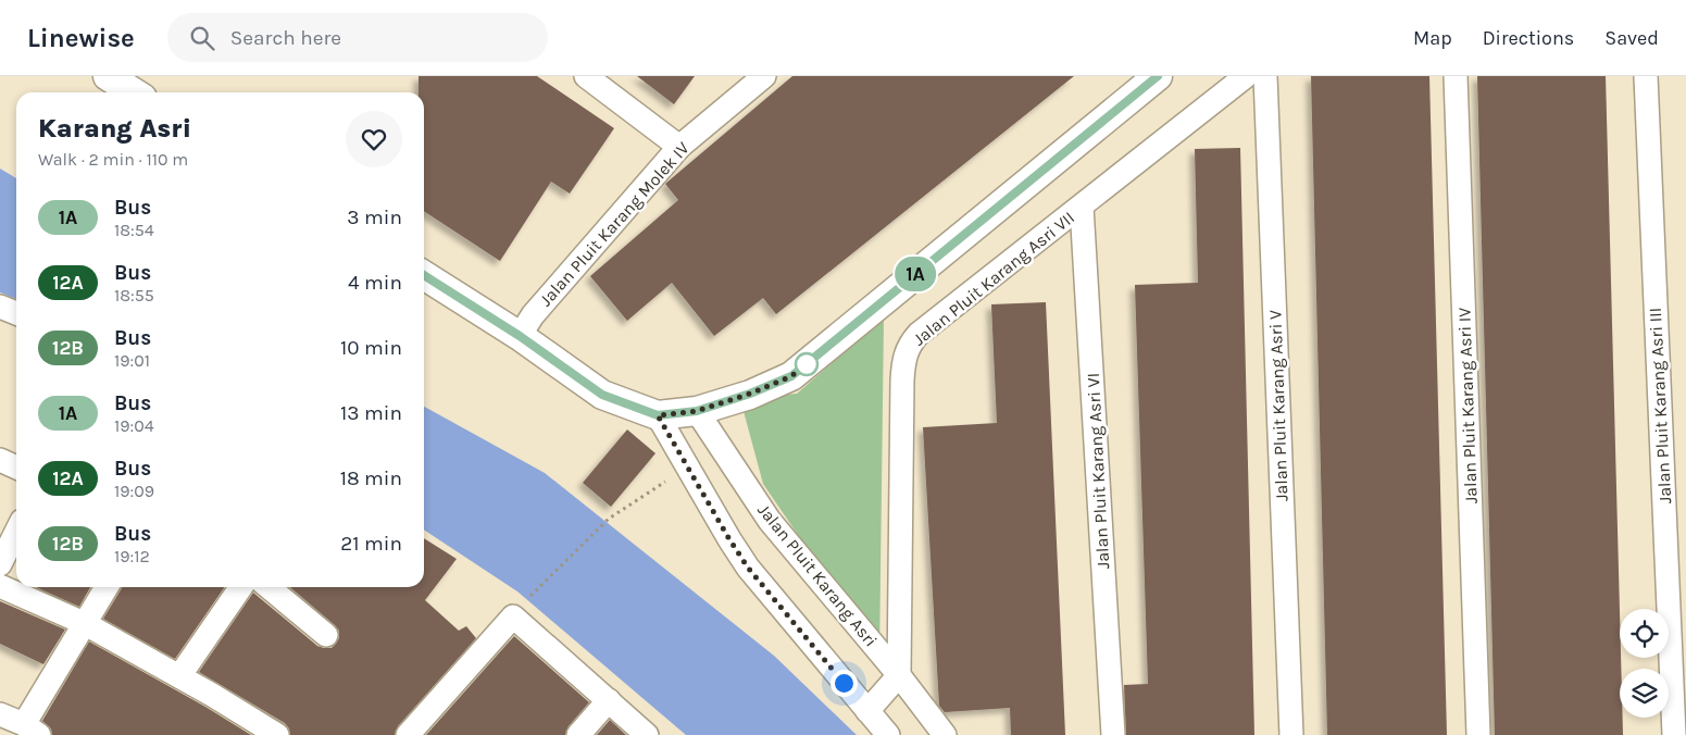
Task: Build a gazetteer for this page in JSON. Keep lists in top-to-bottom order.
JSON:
{
  "streets": {
    "street": [
      "Jalan Pluit Karang Molek IV",
      "Jalan Pluit Karang Asri VII",
      "Jalan Pluit Karang Asri V",
      "Jalan Pluit Karang Asri IV",
      "Jalan Pluit Karang Asri III",
      "Jalan Pluit Karang Asri VI",
      "Jalan Pluit Karang Asri"
    ]
  },
  "crossings": [
    ["Jalan Pluit Karang Asri VII", "Jalan Pluit Karang Asri VI"],
    ["Jalan Pluit Karang Asri VII", "Jalan Pluit Karang Asri"]
  ],
  "lines": ["bus line 1A"],
  "page": {
    "header": "Linewise",
    "search": "Search here",
    "nav": ["Map", "Directions", "Saved"],
    "on_map": "1A",
    "heading": ["Karang Asri", "Walk · 2 min · 110 m"],
    "list": [
      {
        "mark": "1A",
        "name": "Bus",
        "note": "18:54",
        "value": "3 min"
      },
      {
        "mark": "12A",
        "name": "Bus",
        "note": "18:55",
        "value": "4 min"
      },
      {
        "mark": "12B",
        "name": "Bus",
        "note": "19:01",
        "value": "10 min"
      },
      {
        "mark": "1A",
        "name": "Bus",
        "note": "19:04",
        "value": "13 min"
      },
      {
        "mark": "12A",
        "name": "Bus",
        "note": "19:09",
        "value": "18 min"
      },
      {
        "mark": "12B",
        "name": "Bus",
        "note": "19:12",
        "value": "21 min"
      }
    ]
  }
}
